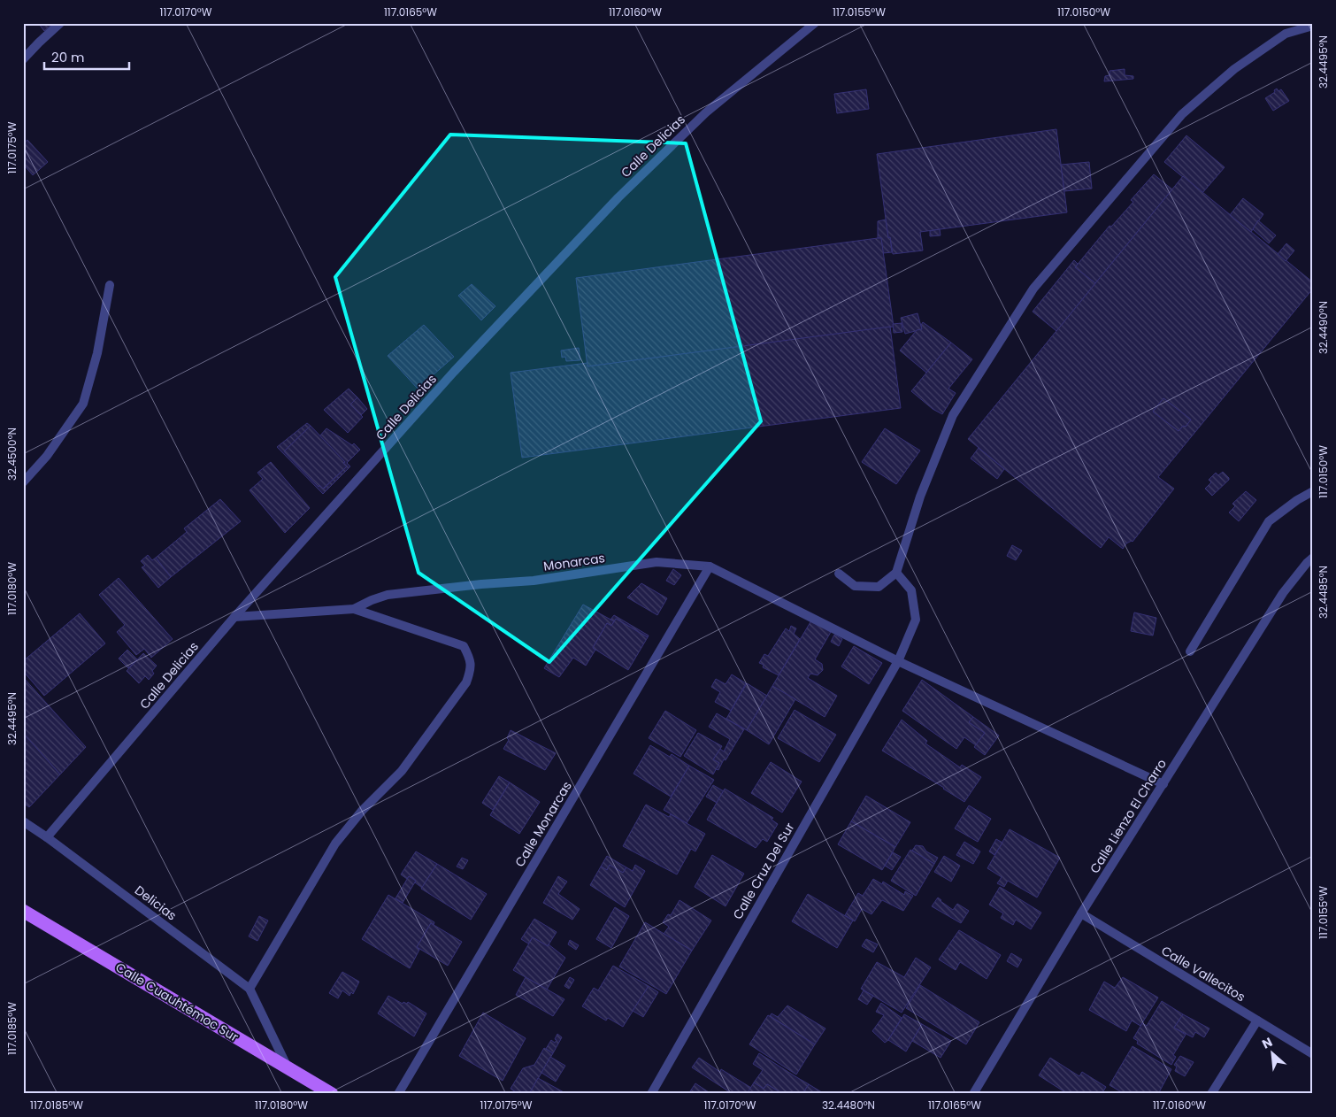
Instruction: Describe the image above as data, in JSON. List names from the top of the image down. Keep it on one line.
{"streets":{"main road":["Calle Cuauhtémoc Sur"],"street":["Calle Delicias","Monarcas","Calle Lienzo El Charro","Calle Monarcas","Calle Cruz Del Sur","Delicias","Calle Vallecitos"]},"crossings":[["Calle Delicias","Monarcas"],["Calle Delicias","Delicias"],["Monarcas","Calle Lienzo El Charro"],["Monarcas","Calle Monarcas"],["Monarcas","Calle Cruz Del Sur"],["Calle Lienzo El Charro","Calle Vallecitos"]],"scale_bar":"20 m","north":"top left","coordinates":["117.0170°W","117.0165°W","117.0160°W","117.0155°W","117.0150°W","32.4495°N","117.0175°W","32.4490°N","32.4500°N","117.0180°W","32.4485°N","117.0185°W","32.4480°N"]}
